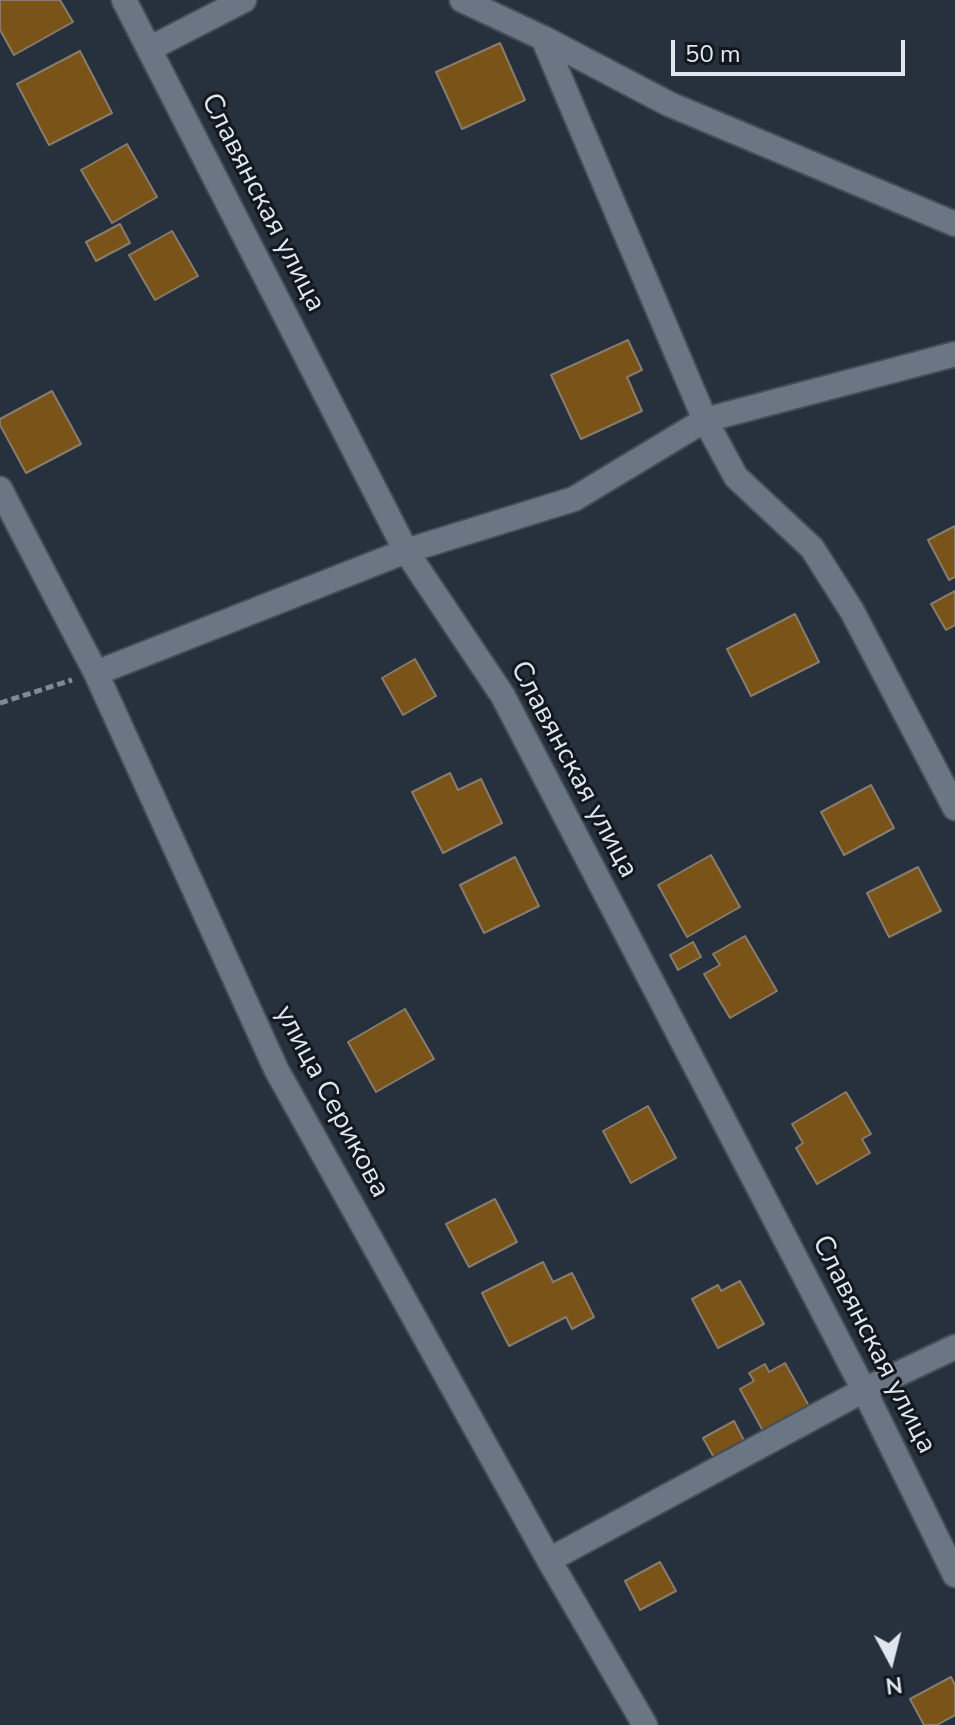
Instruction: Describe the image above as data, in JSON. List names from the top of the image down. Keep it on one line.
{"streets":{"street":["Славянская улица","улица Серикова"]},"scale_bar":"50 m","north":"bottom"}
